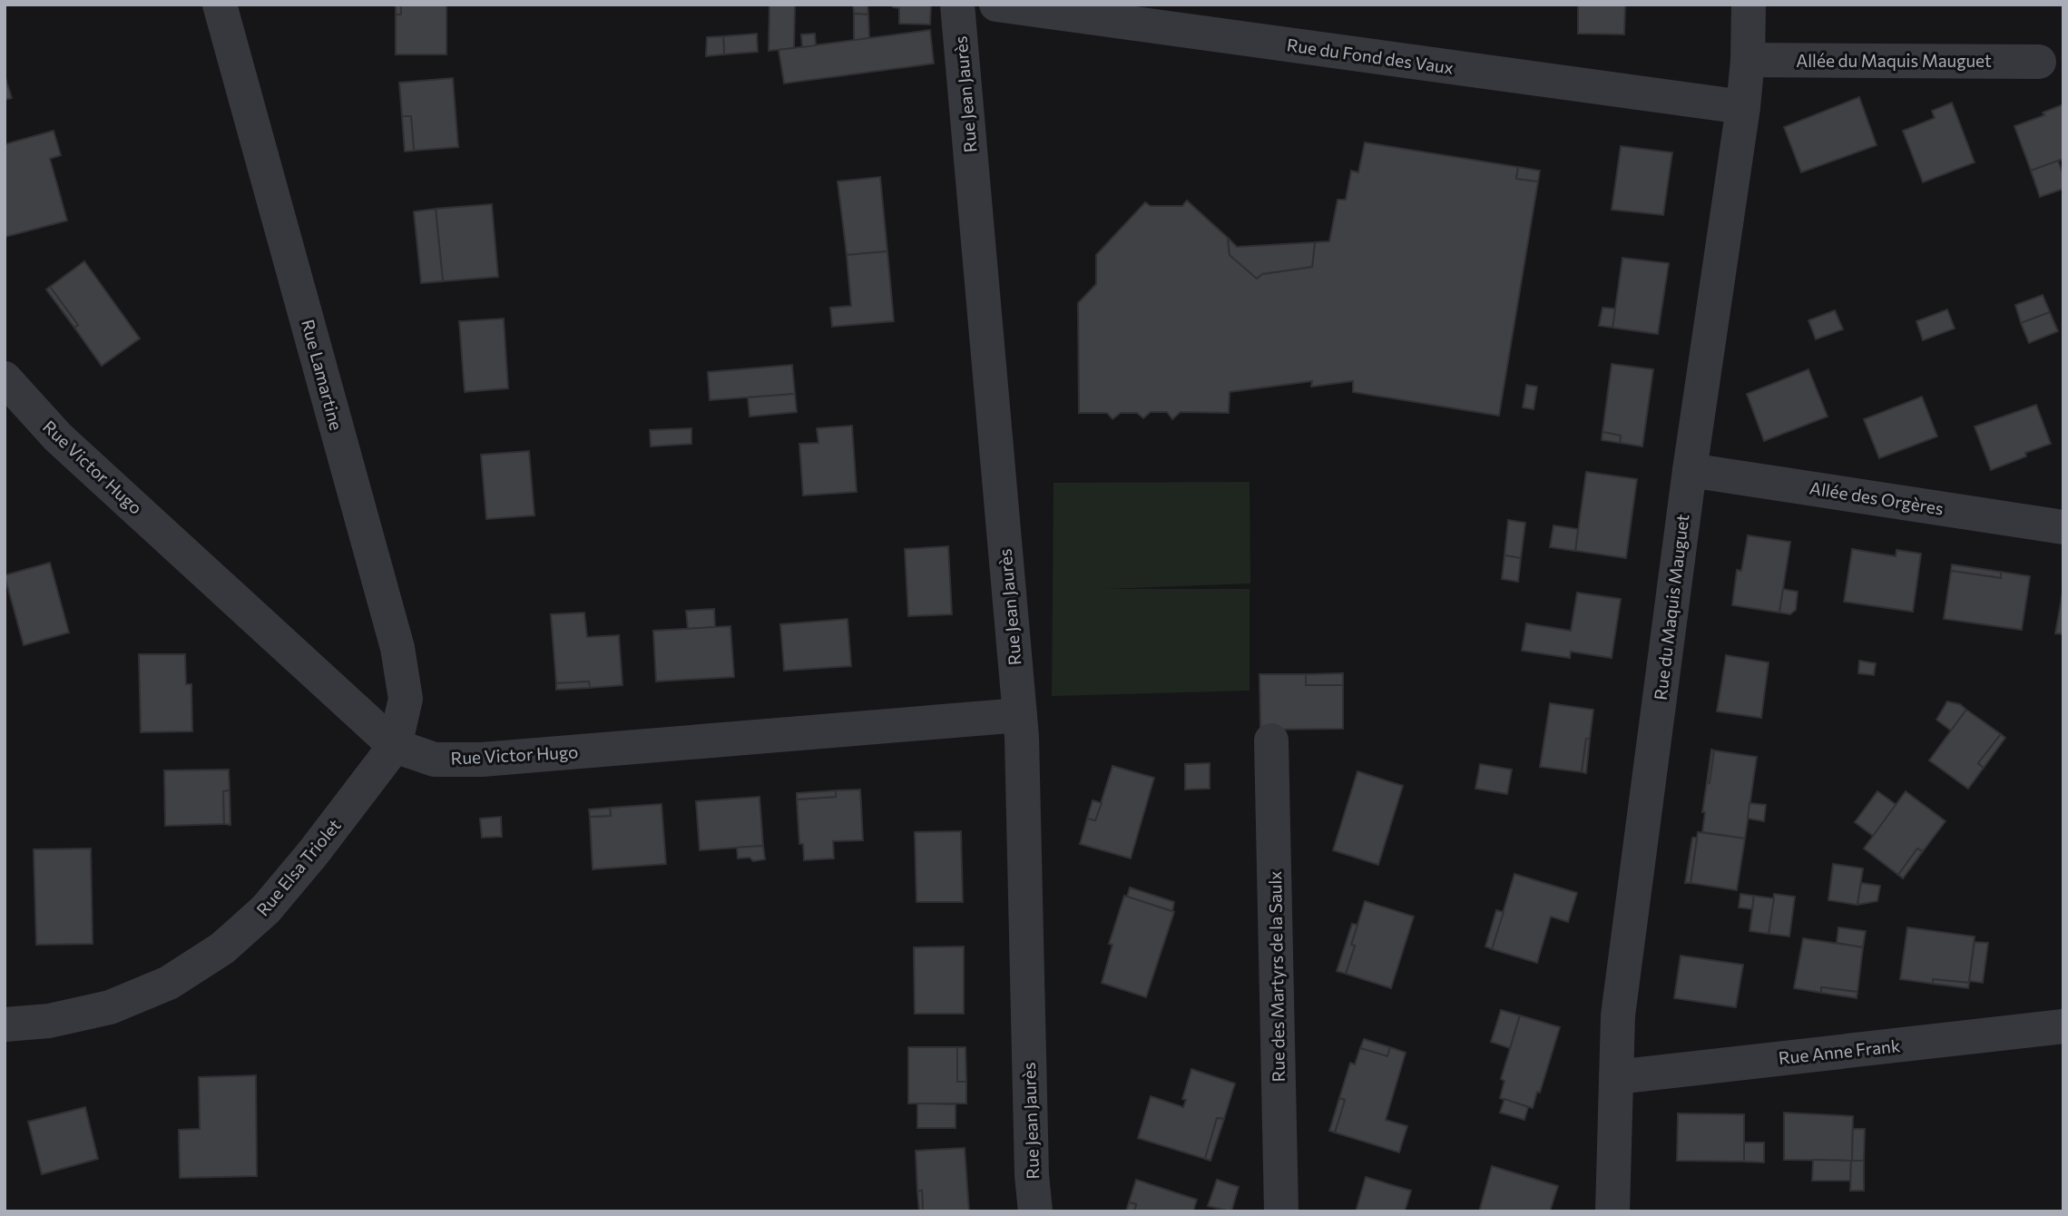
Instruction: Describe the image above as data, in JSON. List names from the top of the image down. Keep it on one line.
{"streets":{"street":["Rue du Fond des Vaux","Allée du Maquis Mauguet","Rue Jean Jaurès","Rue Lamartine","Rue Victor Hugo","Allée des Orgères","Rue du Maquis Mauguet","Rue Elsa Triolet","Rue des Martyrs de la Saulx","Rue Anne Frank"]},"crossings":[["Rue du Fond des Vaux","Rue du Maquis Mauguet"],["Allée du Maquis Mauguet","Rue du Maquis Mauguet"],["Rue Jean Jaurès","Rue Victor Hugo"],["Rue Lamartine","Rue Victor Hugo"],["Rue Lamartine","Rue Elsa Triolet"],["Rue Victor Hugo","Rue Elsa Triolet"],["Allée des Orgères","Rue du Maquis Mauguet"],["Rue du Maquis Mauguet","Rue Anne Frank"]]}
